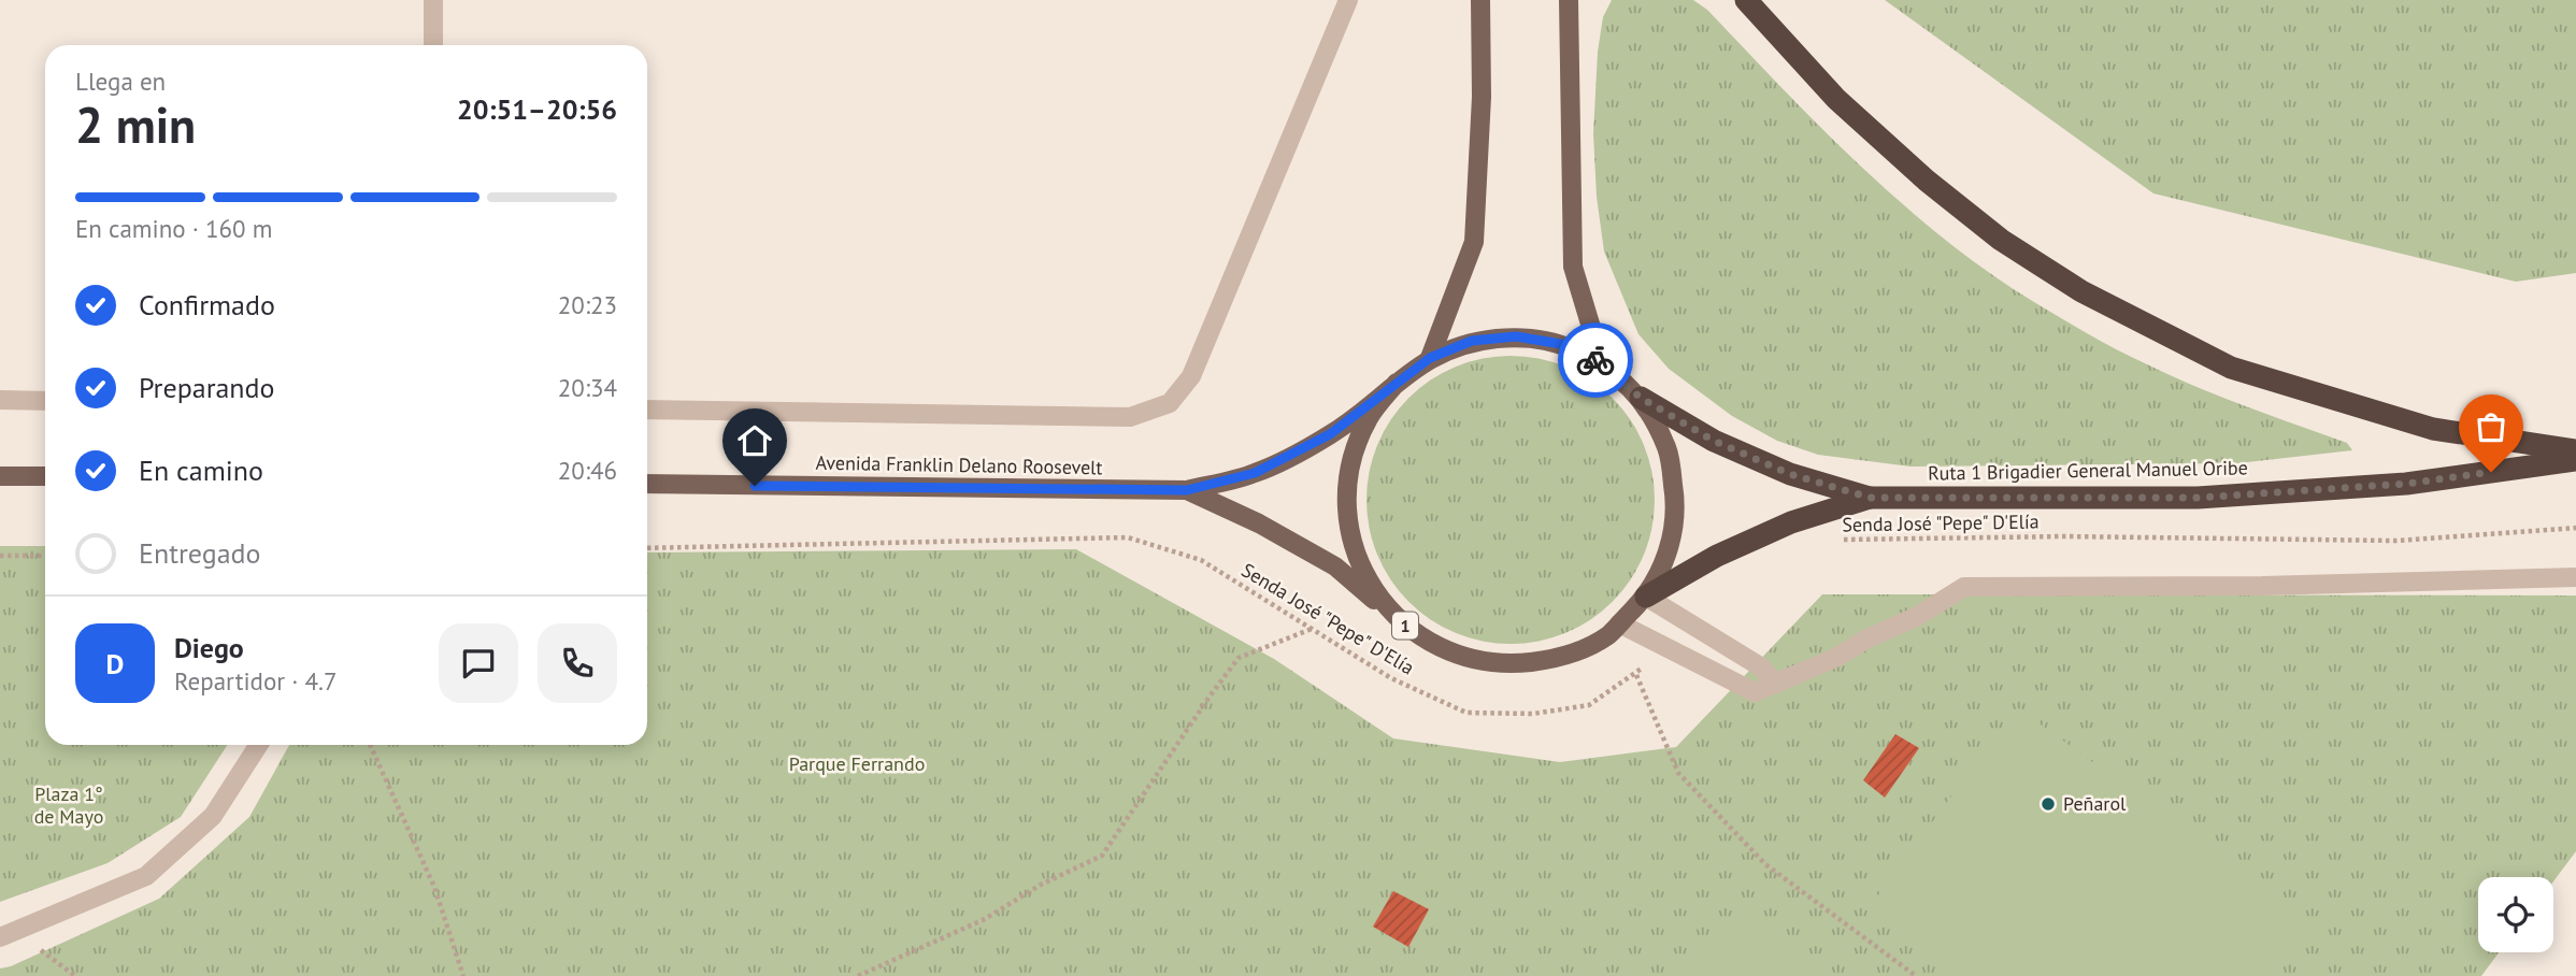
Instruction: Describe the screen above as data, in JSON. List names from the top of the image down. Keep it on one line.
{"streets":{"highway":["Ruta 1 Brigadier General Manuel Oribe","1"],"main road":["Avenida Franklin Delano Roosevelt"],"path":["Senda José \"Pepe\" D'Elía"]},"crossings":[["Avenida Franklin Delano Roosevelt","1"],["Ruta 1 Brigadier General Manuel Oribe","1"]],"parks":["Parque Ferrando","Plaza 1° de Mayo"],"places":["Peñarol"],"page":{"heading":["2 min","Llega en","20:51–20:56"],"panel":["Diego","Repartidor · 4.7"],"bar":"En camino · 160 m","list":[["Confirmado","20:23"],["Preparando","20:34"],["En camino","20:46"],"Entregado"],"round":"D"}}
